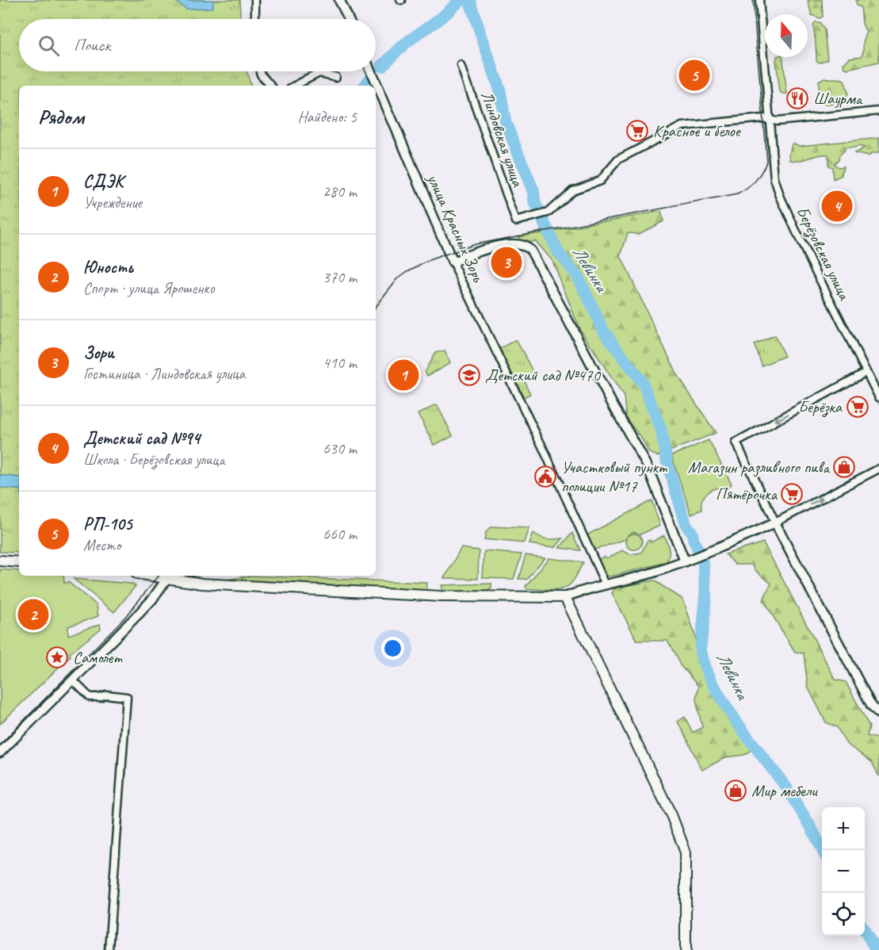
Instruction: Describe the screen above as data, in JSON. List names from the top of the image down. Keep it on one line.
{"streets":{"street":["Линдовская улица","улица Красных Зорь","Берёзовская улица"]},"crossings":[["Линдовская улица","Берёзовская улица"]],"water":["Левинка"],"places":{"restaurant":["Шаурма"],"supermarket":["Красное и белое","Берёзка","Пятёрочка"],"school or university":["Детский сад №470"],"shop":["Магазин разливного пива","Мир мебели"],"public building":["Участковый пункт полиции №17"],"place":["Самолет"]},"north":"top","page":{"search":"Поиск","pins":["5","4","3","1","2"],"heading":["Рядом","Найдено: 5"],"list":[{"mark":"1","name":"СДЭК","note":"Учреждение","value":"280 m"},{"mark":"2","name":"Юность","note":"Спорт · улица Ярошенко","value":"370 m"},{"mark":"3","name":"Зори","note":"Гостиница · Линдовская улица","value":"410 m"},{"mark":"4","name":"Детский сад №94","note":"Школа · Берёзовская улица","value":"630 m"},{"mark":"5","name":"РП-105","note":"Место","value":"660 m"}],"map_buttons":["+","−"]}}
